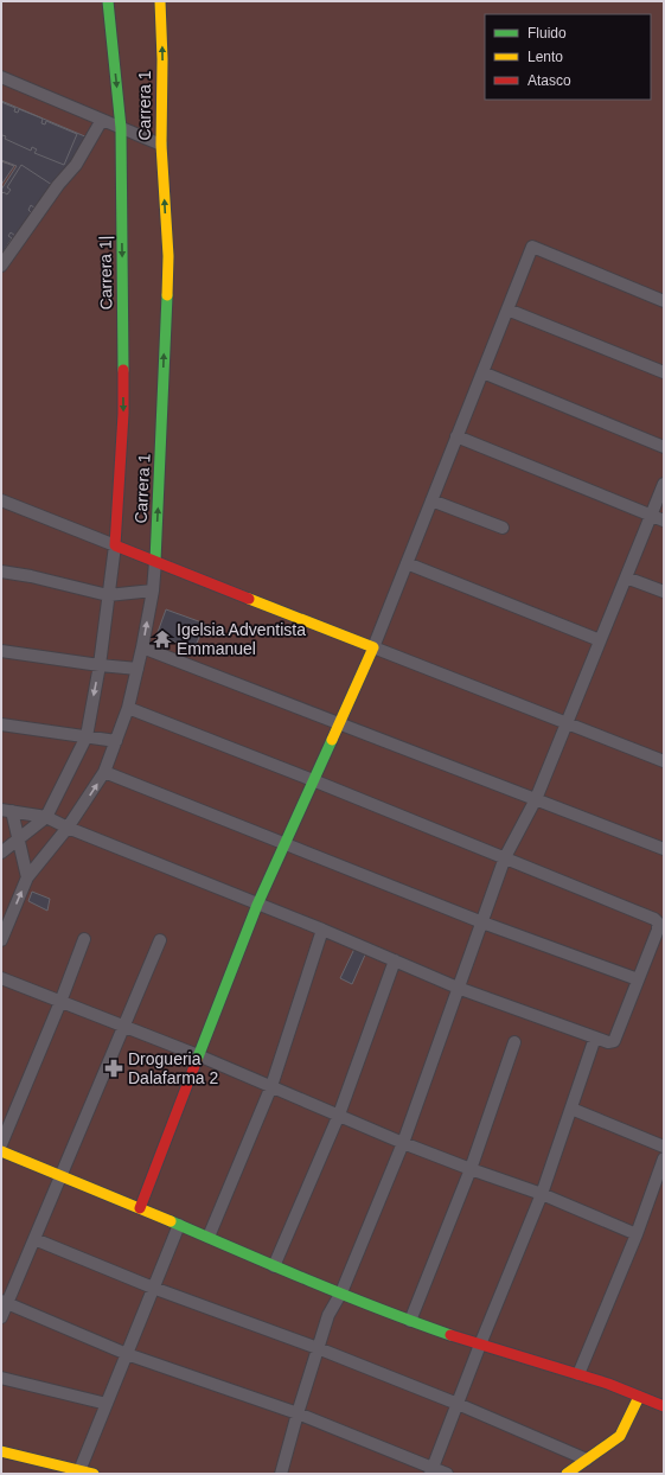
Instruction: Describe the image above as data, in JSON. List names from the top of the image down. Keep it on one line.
{"streets":{"street":["Carrera 1","Carrera 1|"]},"one_way":["Carrera 1","Carrera 1|"],"places":{"temple":["Igelsia Adventista Emmanuel"],"pharmacy":["Drogueria Dalafarma 2"]},"legend":["Fluido","Lento","Atasco"]}
